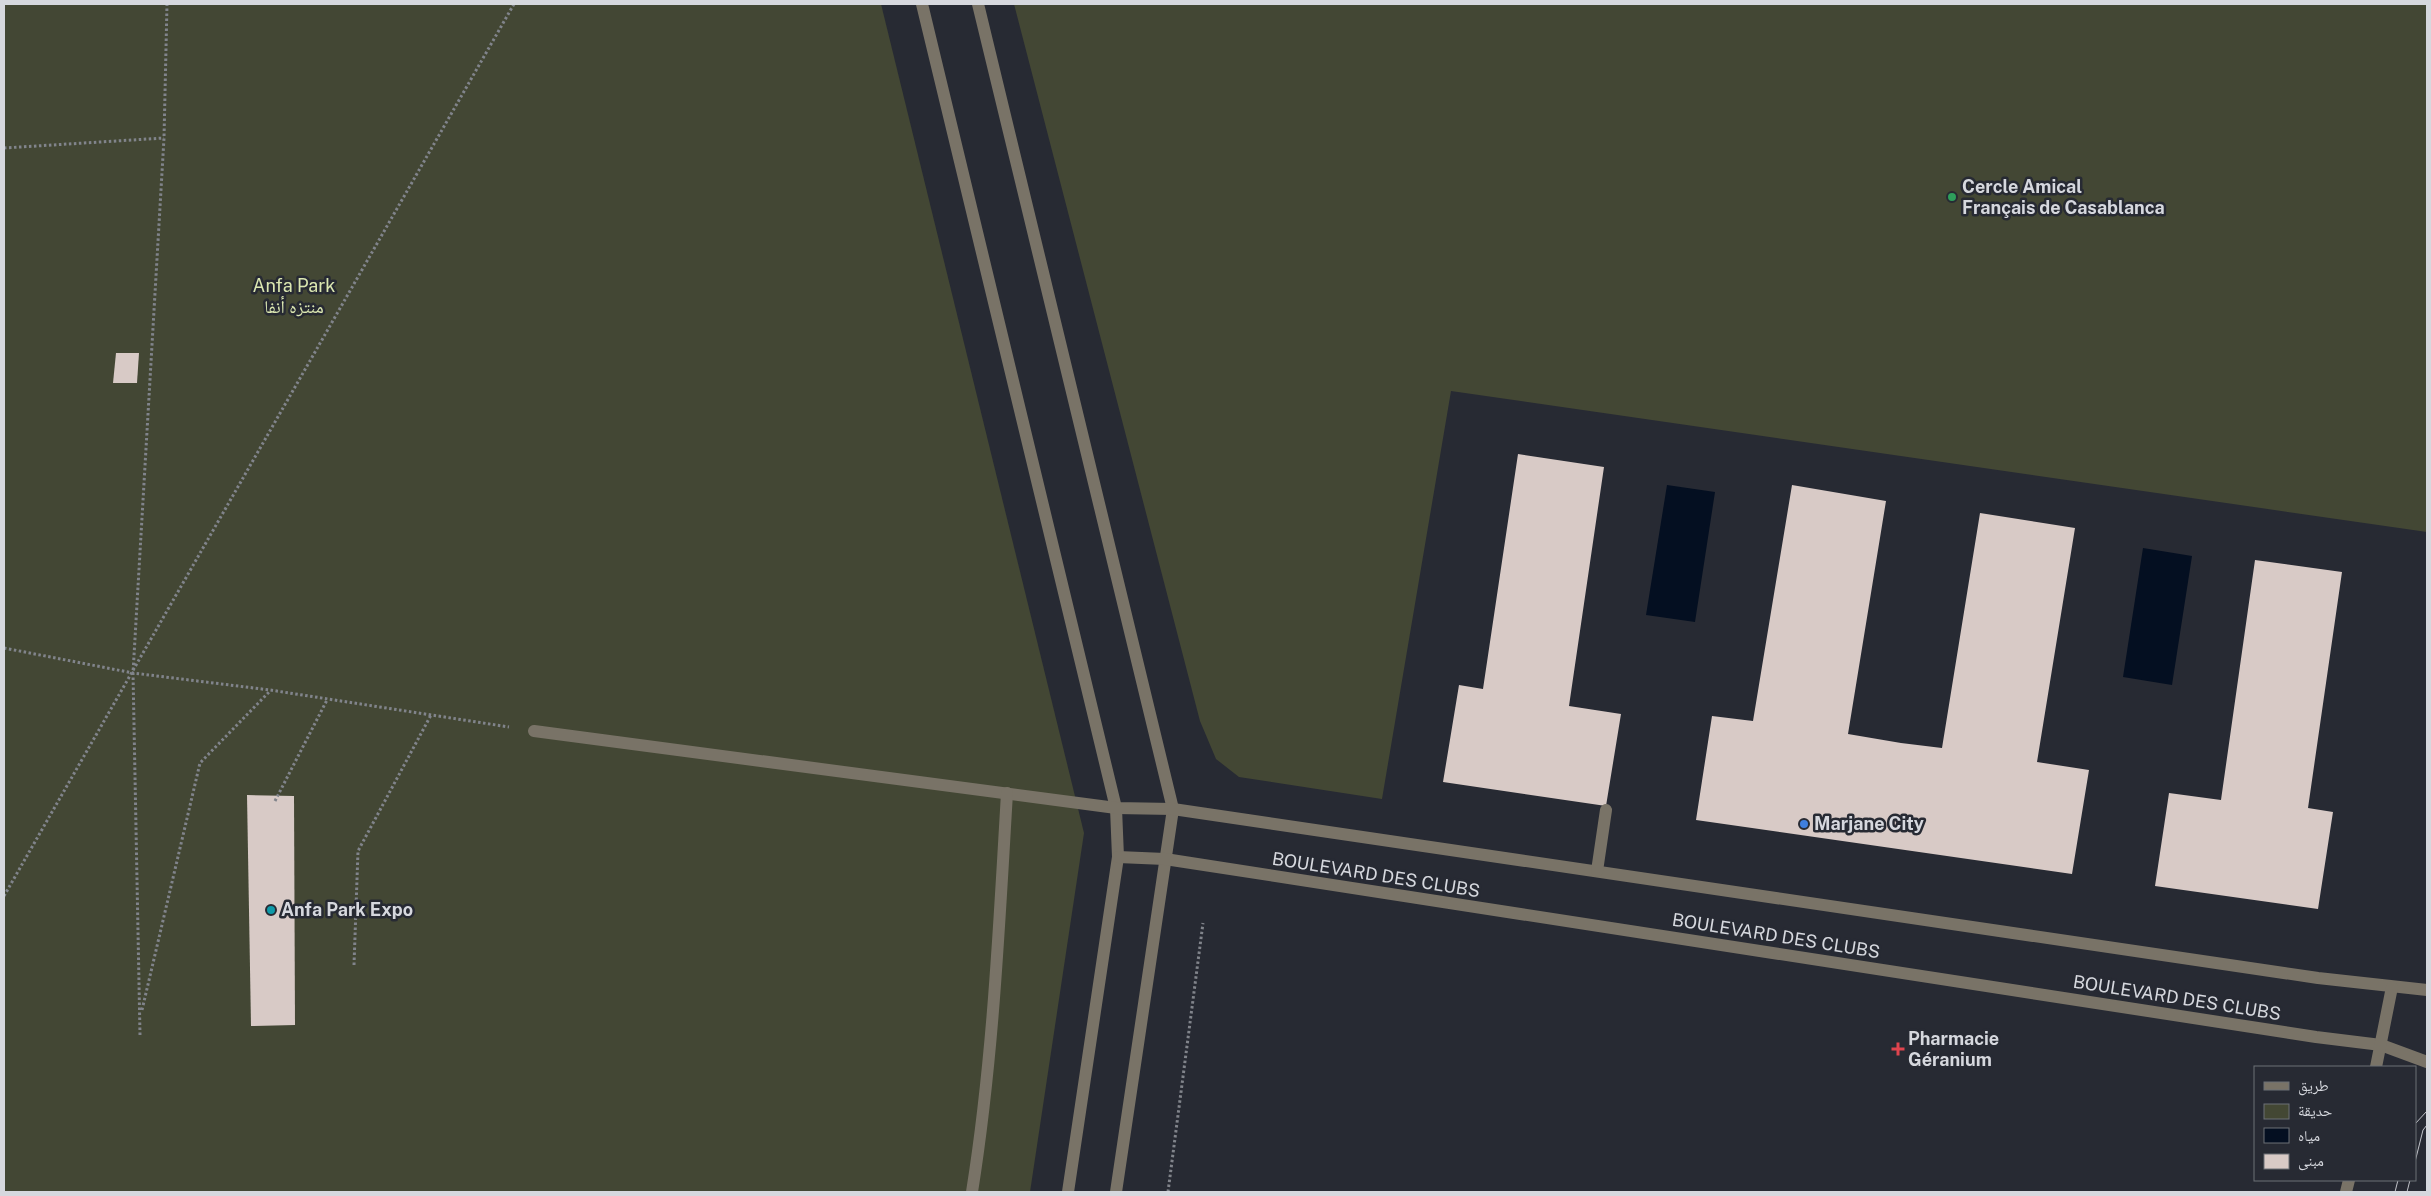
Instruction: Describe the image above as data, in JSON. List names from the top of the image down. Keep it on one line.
{"streets":{"street":["BOULEVARD DES CLUBS"]},"parks":["Anfa Park منتزه أنفا"],"places":{"other":["Cercle Amical Français de Casablanca","Marjane City","Anfa Park Expo"],"health":["Pharmacie Géranium"]},"legend":["طريق","حديقة","مياه","مبنى"]}
